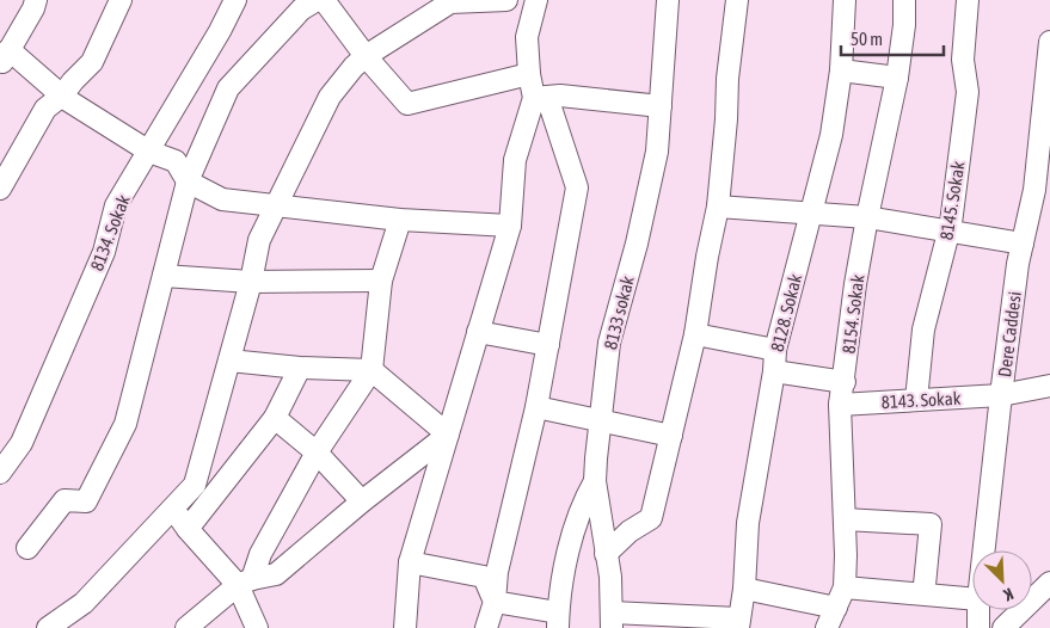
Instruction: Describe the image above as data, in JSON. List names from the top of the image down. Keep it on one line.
{"streets":{"street":["8145. Sokak","8134. Sokak","8133 sokak","8128. Sokak","8154. Sokak","Dere Caddesi","8143. Sokak"]},"crossings":[["8145. Sokak","8143. Sokak"],["8154. Sokak","8143. Sokak"],["Dere Caddesi","8143. Sokak"]],"scale_bar":"50 m","north":"bottom right"}
